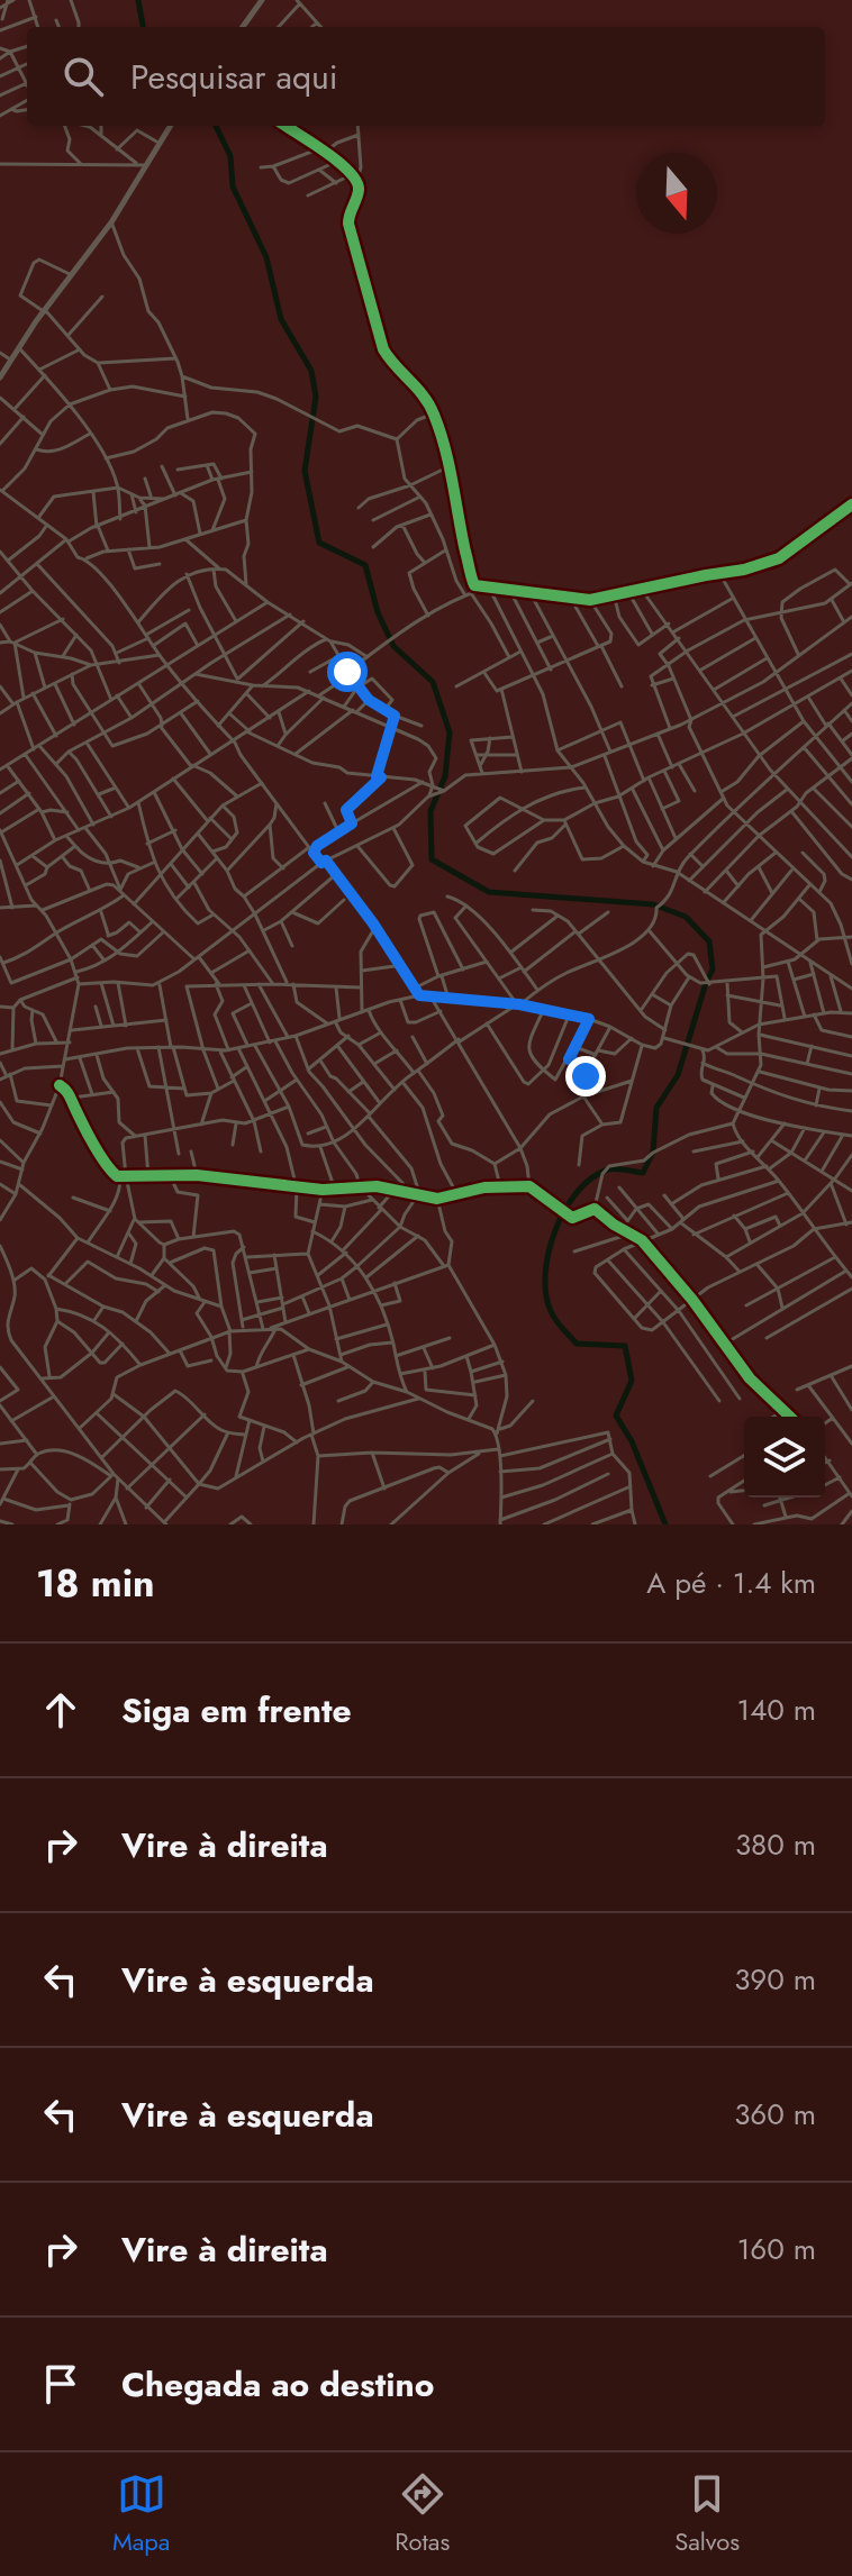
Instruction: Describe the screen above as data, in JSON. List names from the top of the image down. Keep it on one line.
{"north":"bottom","page":{"search":"Pesquisar aqui","heading":["18 min","A pé · 1.4 km"],"list":[["Siga em frente","140 m"],["Vire à direita","380 m"],["Vire à esquerda","390 m"],["Vire à esquerda","360 m"],["Vire à direita","160 m"],"Chegada ao destino"],"nav":["Mapa","Rotas","Salvos"]}}
